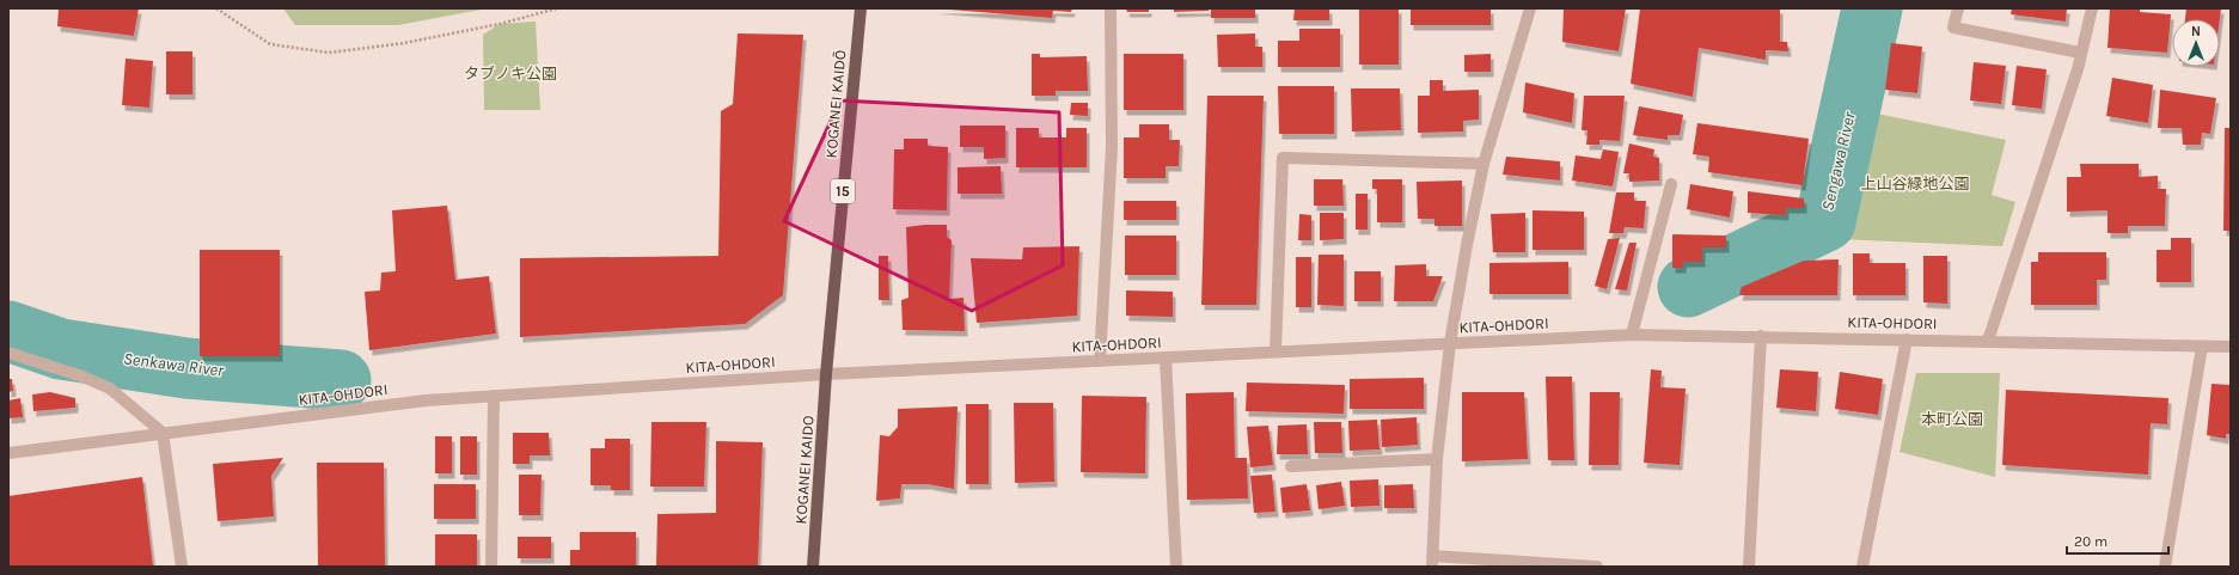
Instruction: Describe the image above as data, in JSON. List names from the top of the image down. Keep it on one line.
{"streets":{"main road":["KOGANEI KAIDŌ","15","KOGANEI KAIDO"],"street":["KITA-OHDORI"]},"crossings":[["KOGANEI KAIDŌ","KITA-OHDORI"],["KOGANEI KAIDŌ","KOGANEI KAIDO"],["KITA-OHDORI","KOGANEI KAIDO"]],"water":["Sengawa River","Senkawa River"],"parks":["タブノキ公園","上山谷緑地公園","本町公園"],"scale_bar":"20 m","north":"top"}
